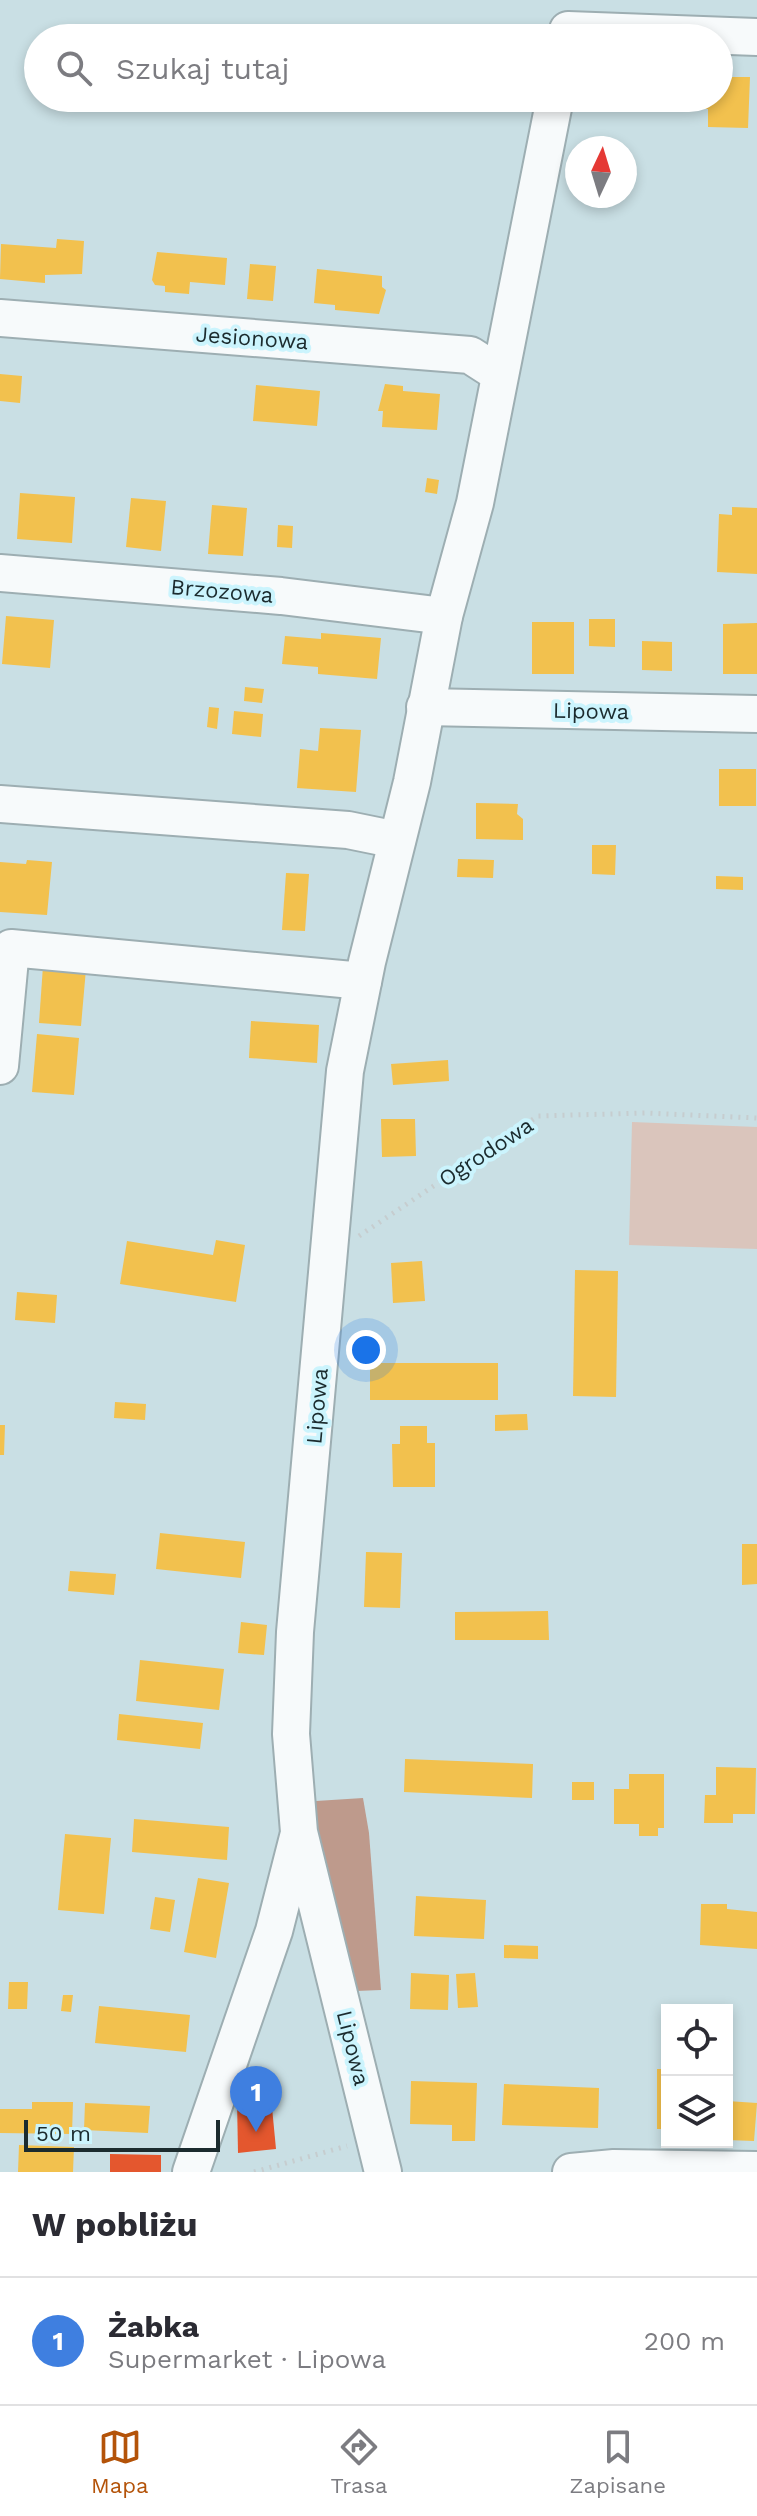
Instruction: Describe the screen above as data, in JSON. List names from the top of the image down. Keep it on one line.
{"streets":{"street":["Jesionowa","Brzozowa","Lipowa"],"path":["Ogrodowa"]},"crossings":[["Jesionowa","Lipowa"],["Brzozowa","Lipowa"],["Lipowa","Ogrodowa"]],"scale_bar":"50 m","north":"top","page":{"search":"Szukaj tutaj","pins":"1","scale":"50 m","heading":"W pobliżu","list":[{"mark":"1","name":"Żabka","note":"Supermarket · Lipowa","value":"200 m"}],"nav":["Mapa","Trasa","Zapisane"]}}
